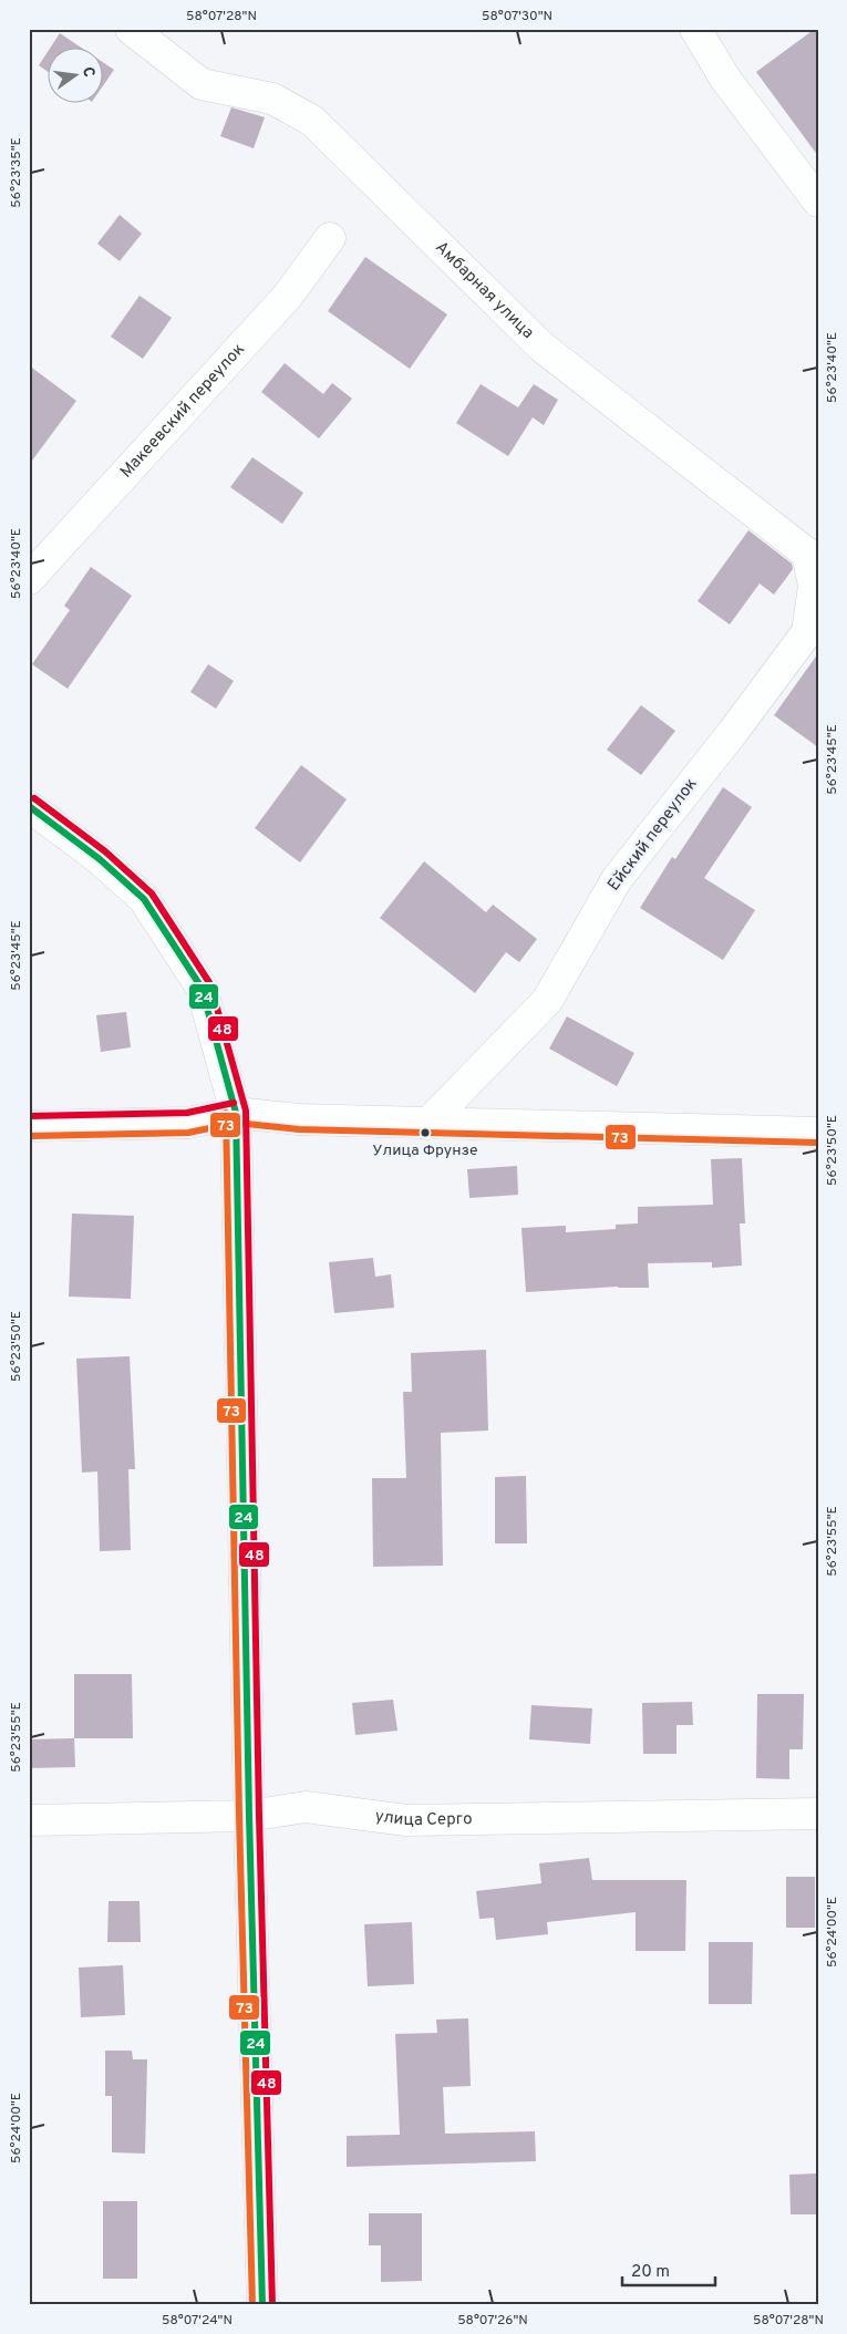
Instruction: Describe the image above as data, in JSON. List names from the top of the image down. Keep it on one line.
{"streets":{"street":["Амбарная улица","Макеевский переулок","Ейский переулок","улица Серго"]},"crossings":[["Амбарная улица","Ейский переулок"]],"places":["Улица Фрунзе"],"lines":["transit line 48","transit line 24","transit line 73"],"scale_bar":"20 m","north":"right","coordinates":["58°07'28\"N","58°07'30\"N","56°23'35\"E","56°23'40\"E","56°23'45\"E","56°23'50\"E","56°23'55\"E","56°24'00\"E","58°07'24\"N","58°07'26\"N"]}
